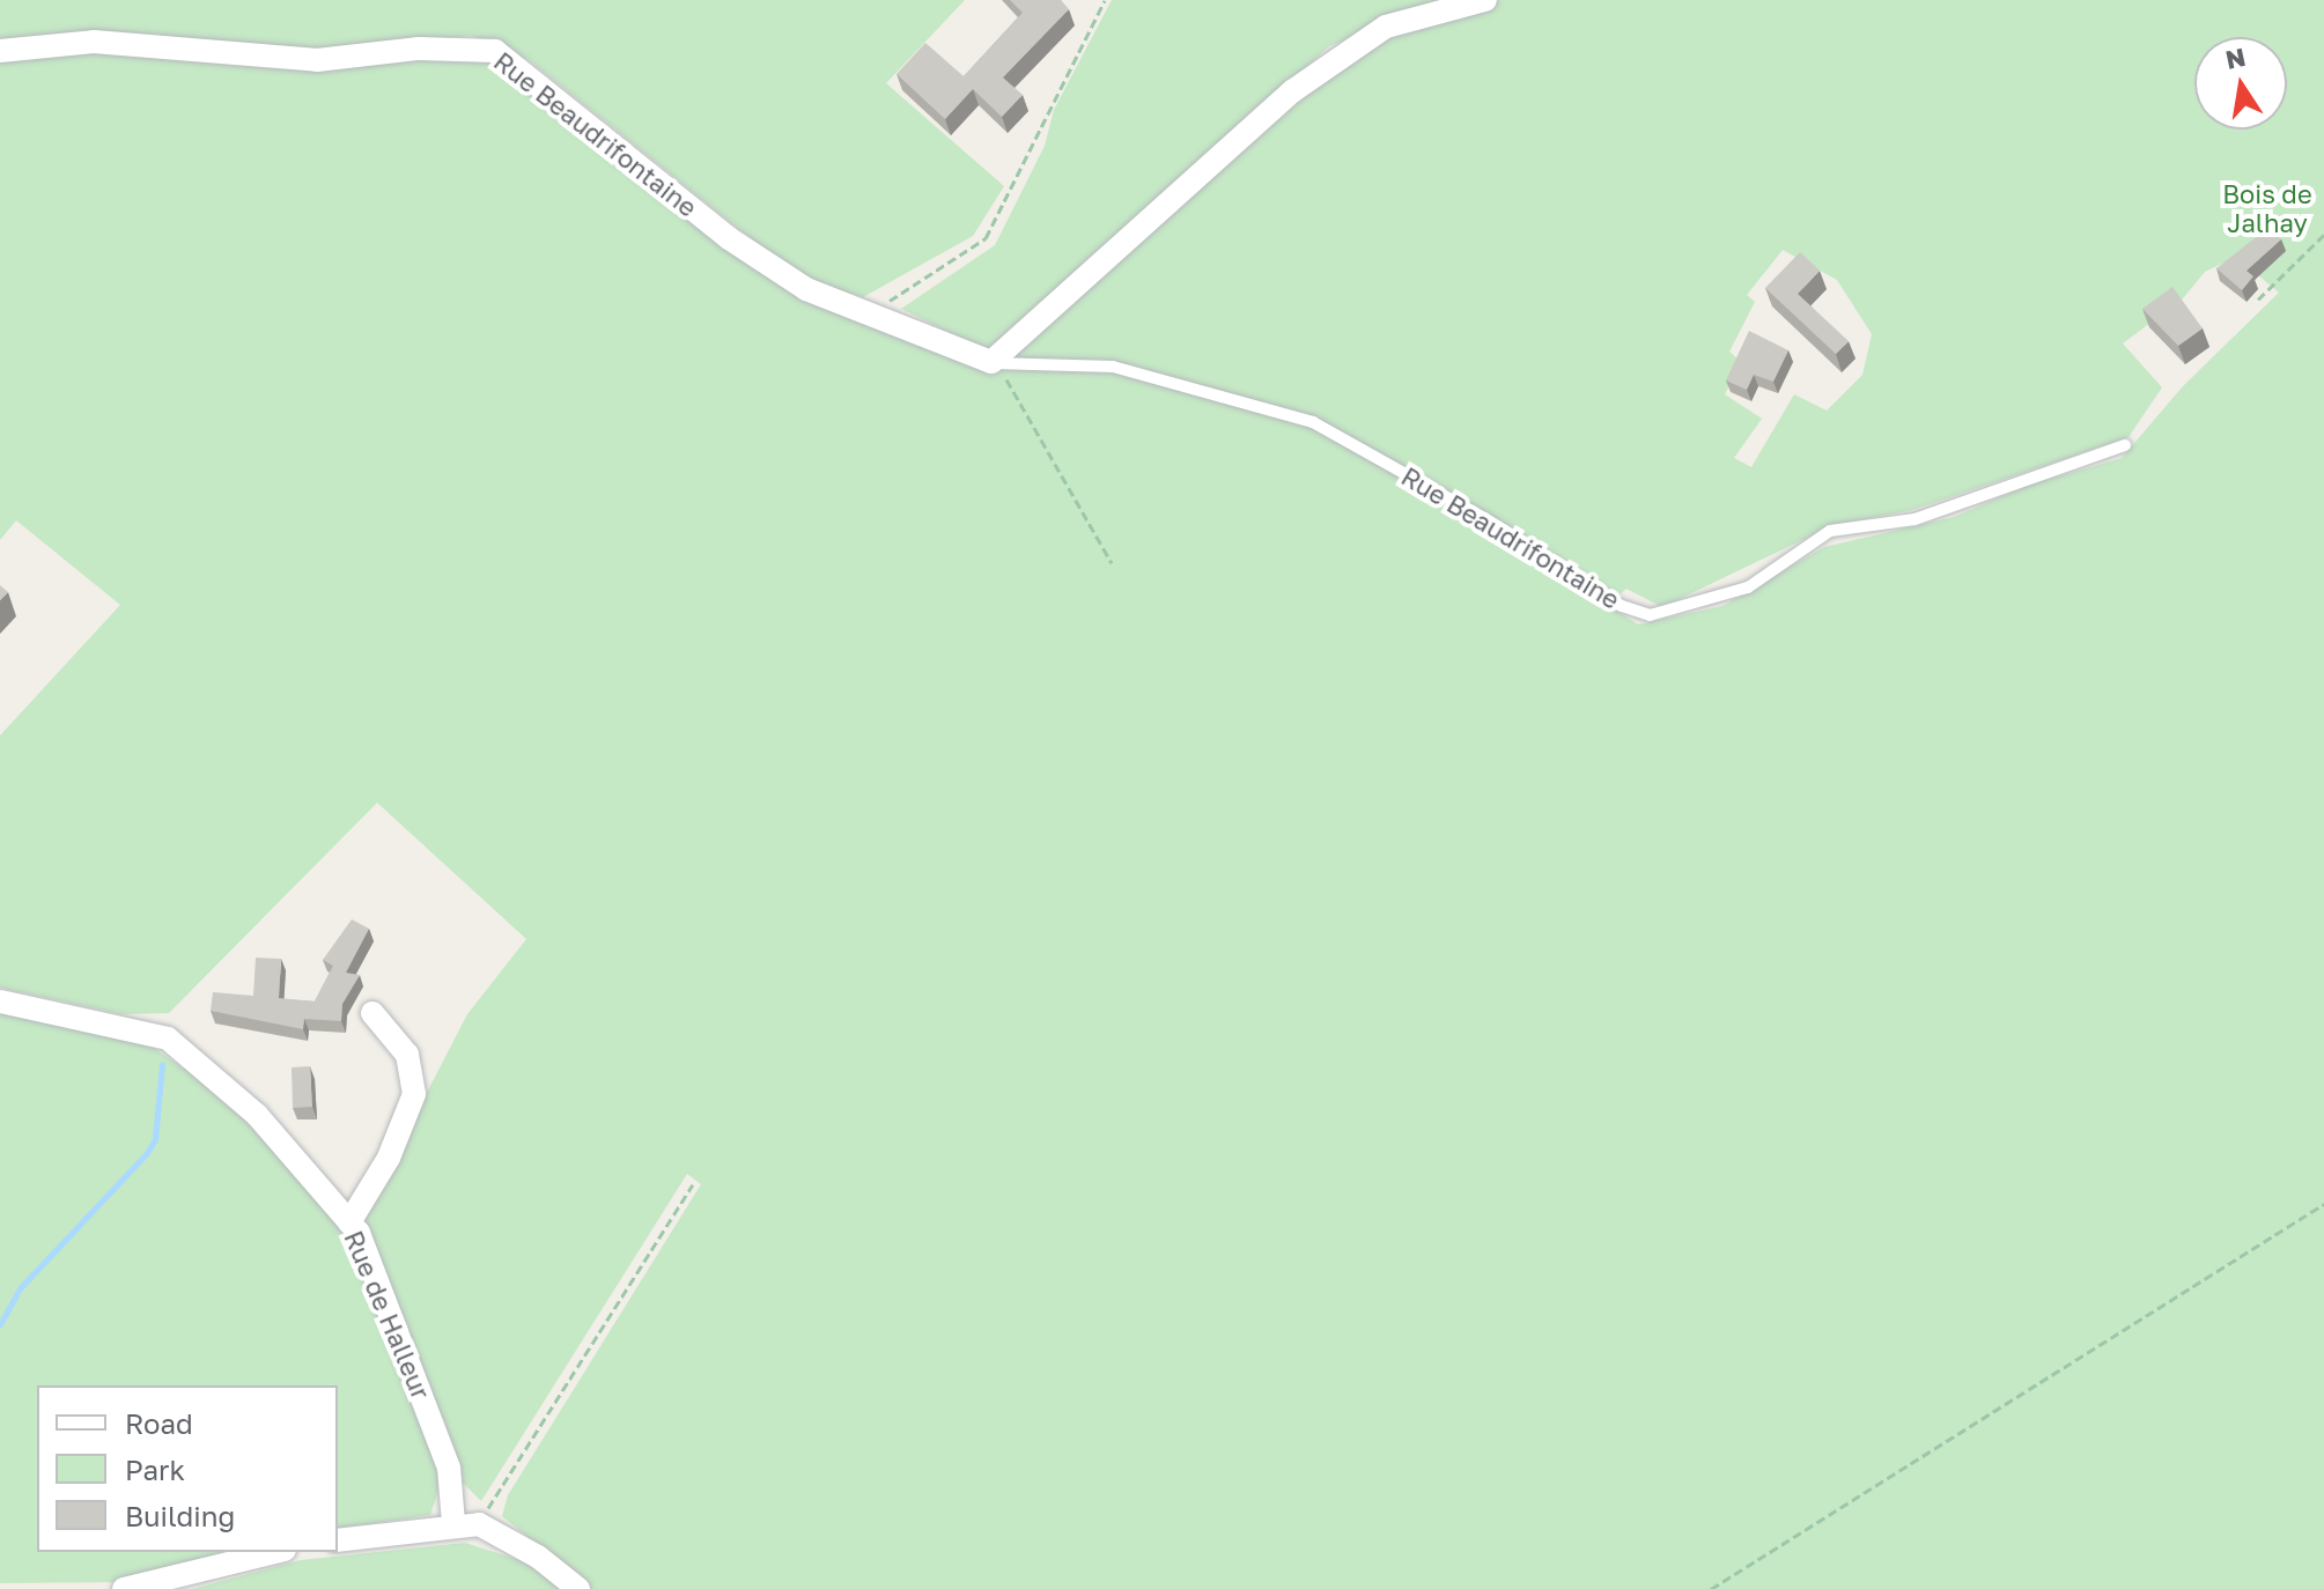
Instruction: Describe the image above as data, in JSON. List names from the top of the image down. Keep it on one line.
{"streets":{"street":["Rue Beaudrifontaine","Rue de Halleur"]},"parks":["Bois de Jalhay"],"legend":["Road","Park","Building"],"north":"top"}
